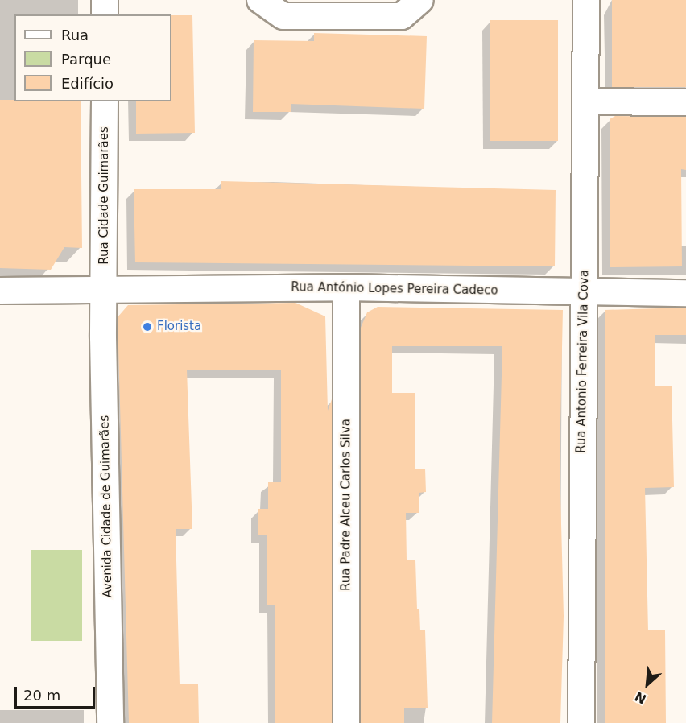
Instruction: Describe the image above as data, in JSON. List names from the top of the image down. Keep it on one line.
{"streets":{"street":["Rua Cidade Guimarães","Rua António Lopes Pereira Cadeco","Rua Antonio Ferreira Vila Cova","Rua Padre Alceu Carlos Silva","Avenida Cidade de Guimarães"]},"crossings":[["Rua Cidade Guimarães","Rua António Lopes Pereira Cadeco"],["Rua Cidade Guimarães","Avenida Cidade de Guimarães"],["Rua António Lopes Pereira Cadeco","Rua Antonio Ferreira Vila Cova"],["Rua António Lopes Pereira Cadeco","Rua Padre Alceu Carlos Silva"],["Rua António Lopes Pereira Cadeco","Avenida Cidade de Guimarães"]],"places":["Florista"],"legend":["Rua","Parque","Edifício"],"scale_bar":"20 m","north":"bottom left"}
